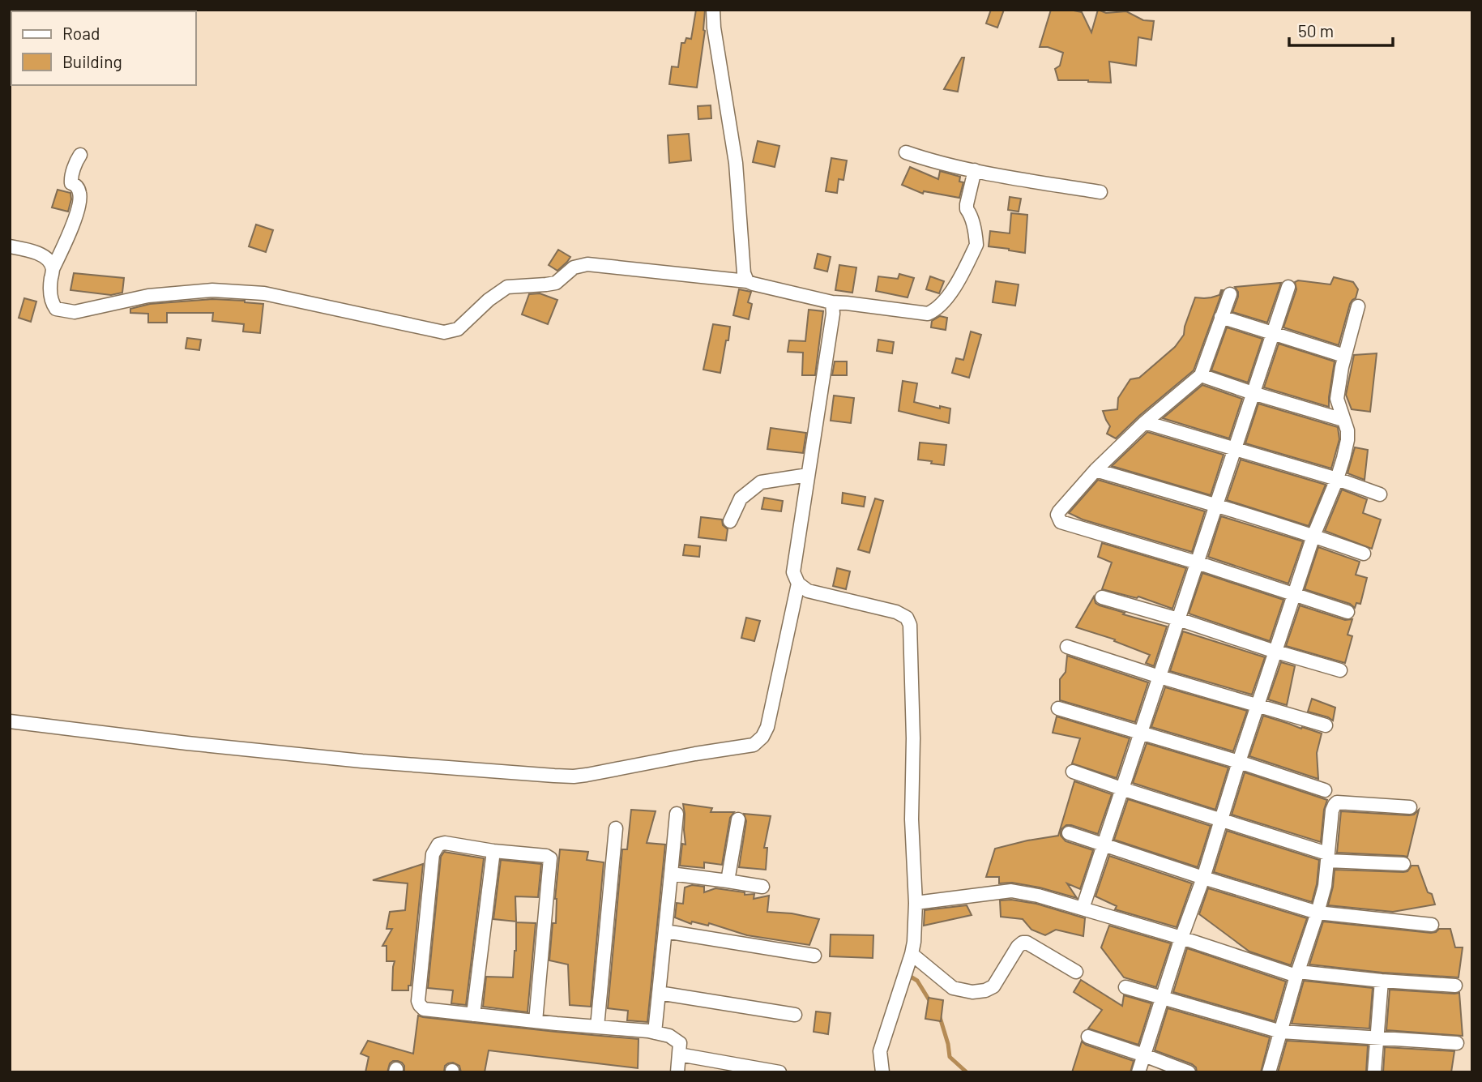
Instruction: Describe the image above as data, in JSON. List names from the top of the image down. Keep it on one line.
{"legend":["Road","Building"],"scale_bar":"50 m"}
